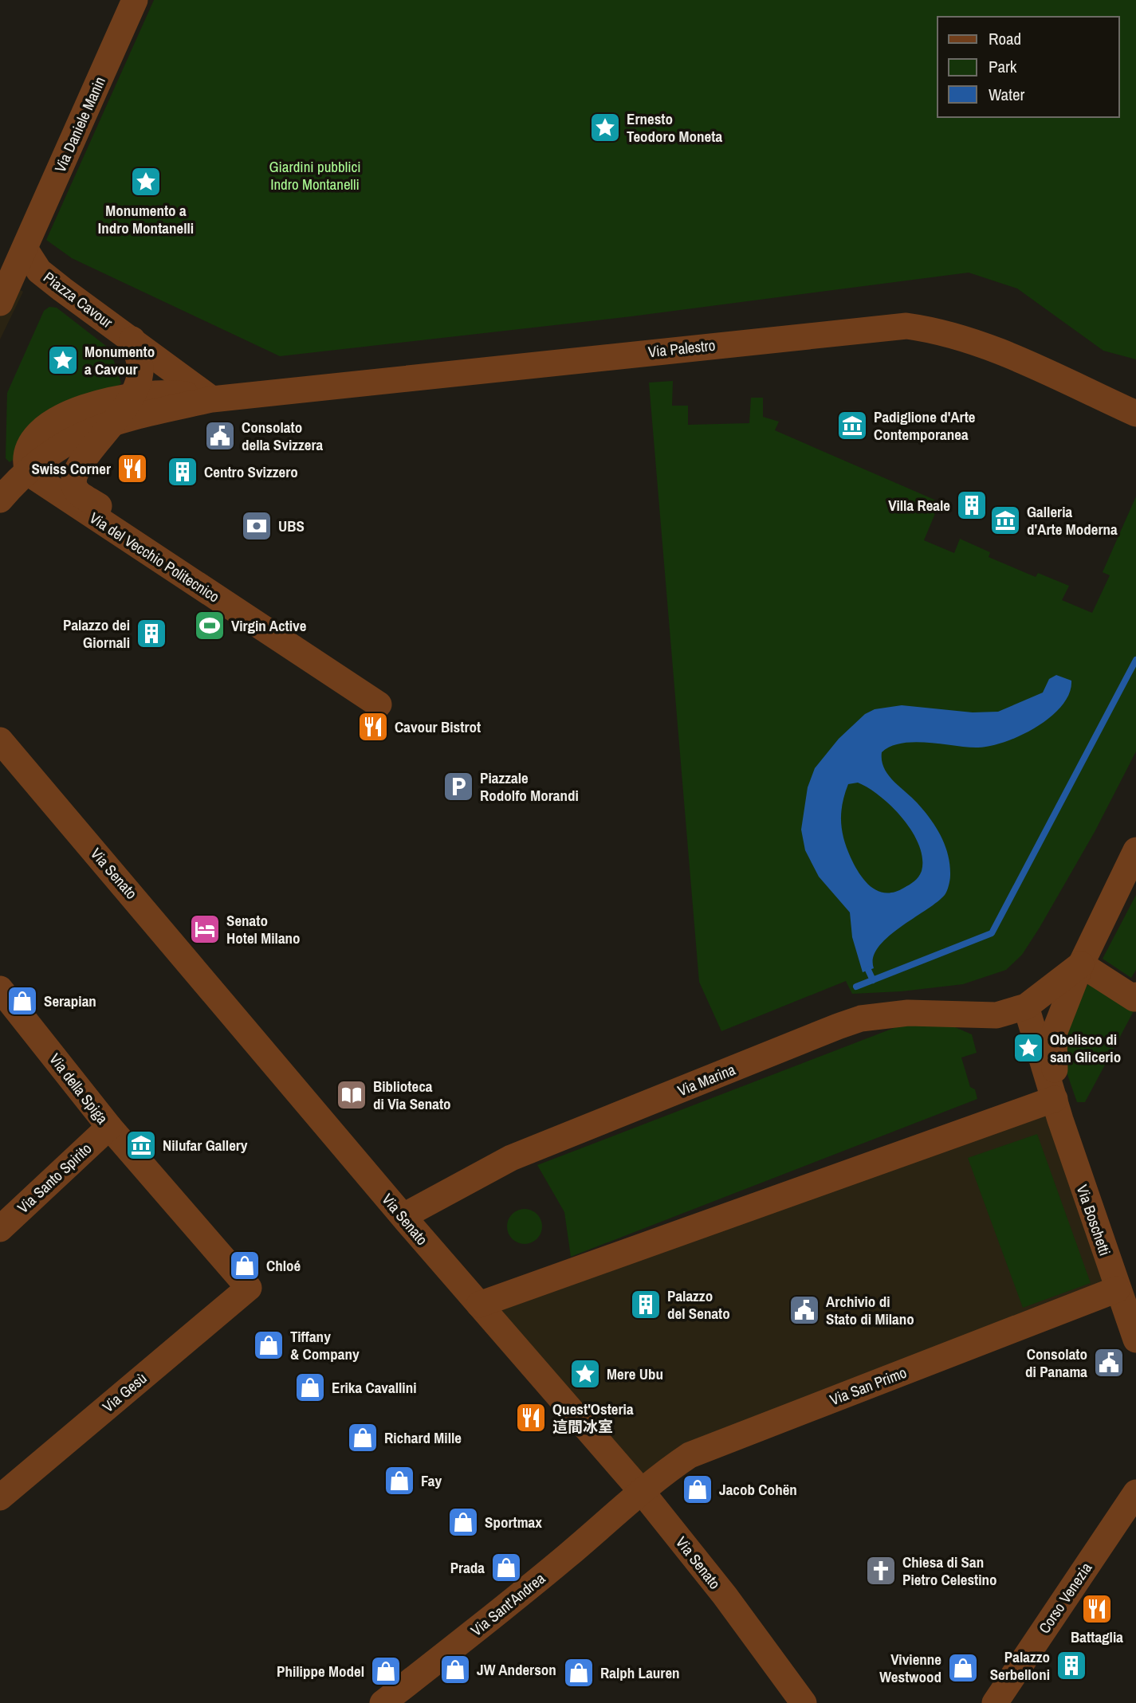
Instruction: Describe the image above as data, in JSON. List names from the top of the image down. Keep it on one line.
{"streets":{"street":["Via Daniele Manin","Piazza Cavour","Via Palestro","Via del Vecchio Politecnico","Via Senato","Via Marina","Via della Spiga","Via Santo Spirito","Via Boschetti","Via San Primo","Via Gesù","Corso Venezia","Via Sant'Andrea"]},"crossings":[["Via Daniele Manin","Piazza Cavour"],["Piazza Cavour","Via Palestro"],["Via Senato","Via Marina"],["Via Senato","Via San Primo"],["Via Senato","Via Sant'Andrea"],["Via Marina","Via Boschetti"],["Via della Spiga","Via Santo Spirito"],["Via della Spiga","Via Gesù"],["Via Boschetti","Via San Primo"],["Via San Primo","Via Sant'Andrea"]],"parks":["Giardini pubblici Indro Montanelli"],"places":{"place":["Ernesto Teodoro Moneta","Monumento a Indro Montanelli","Monumento a Cavour","Obelisco di san Glicerio","Mere Ubu"],"museum":["Padiglione d'Arte Contemporanea","Galleria d'Arte Moderna","Nilufar Gallery"],"public building":["Consolato della Svizzera","Archivio di Stato di Milano","Consolato di Panama"],"restaurant":["Swiss Corner","Cavour Bistrot","Quest'Osteria 這間冰室","Battaglia"],"building":["Centro Svizzero","Villa Reale","Palazzo dei Giornali","Palazzo del Senato","Palazzo Serbelloni"],"bank":["UBS"],"sports":["Virgin Active"],"parking":["Piazzale Rodolfo Morandi"],"hotel":["Senato Hotel Milano"],"shop":["Serapian","Chloé","Tiffany & Company","Erika Cavallini","Richard Mille","Fay","Jacob Cohën","Sportmax","Prada","Vivienne Westwood","JW Anderson","Philippe Model","Ralph Lauren"],"library":["Biblioteca di Via Senato"],"church":["Chiesa di San Pietro Celestino"]},"legend":["Road","Park","Water"]}
